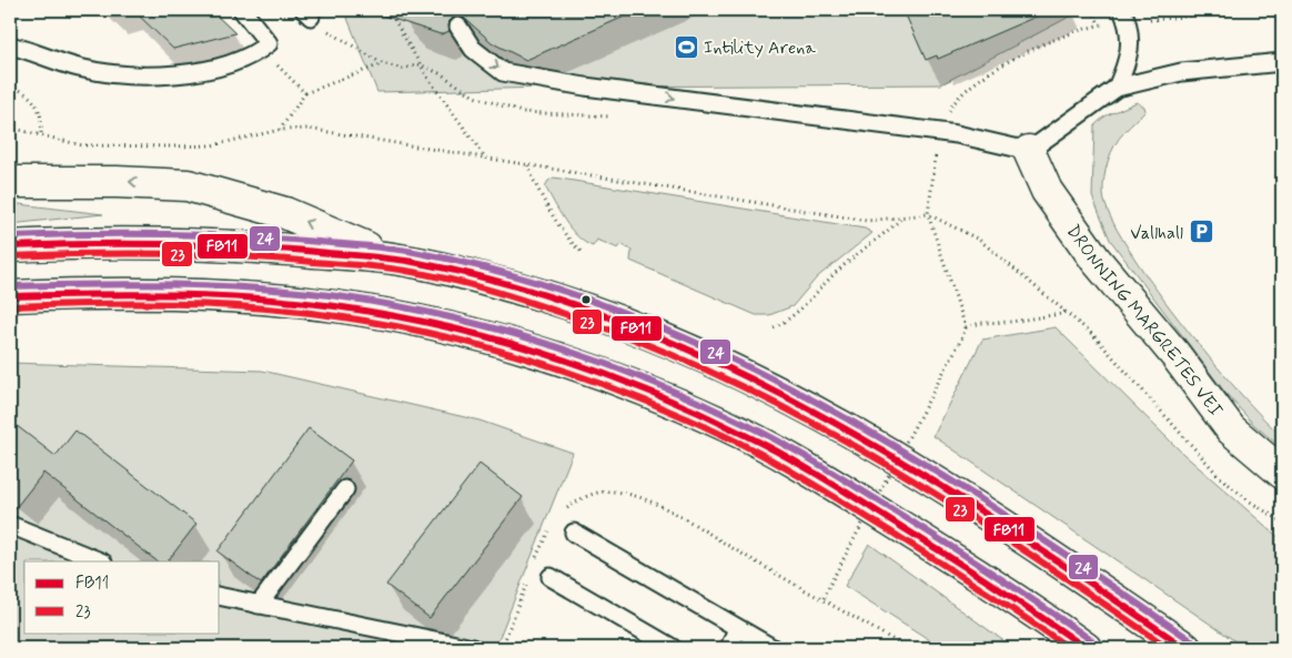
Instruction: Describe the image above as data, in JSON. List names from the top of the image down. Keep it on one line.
{"streets":{"main road":["DRONNING MARGRETES VEI"]},"places":{"sports":["Intility Arena"],"parking":["Vallhall"]},"lines":["transit line 24","transit line FB11","transit line 23"],"legend":["FB11","23"]}
